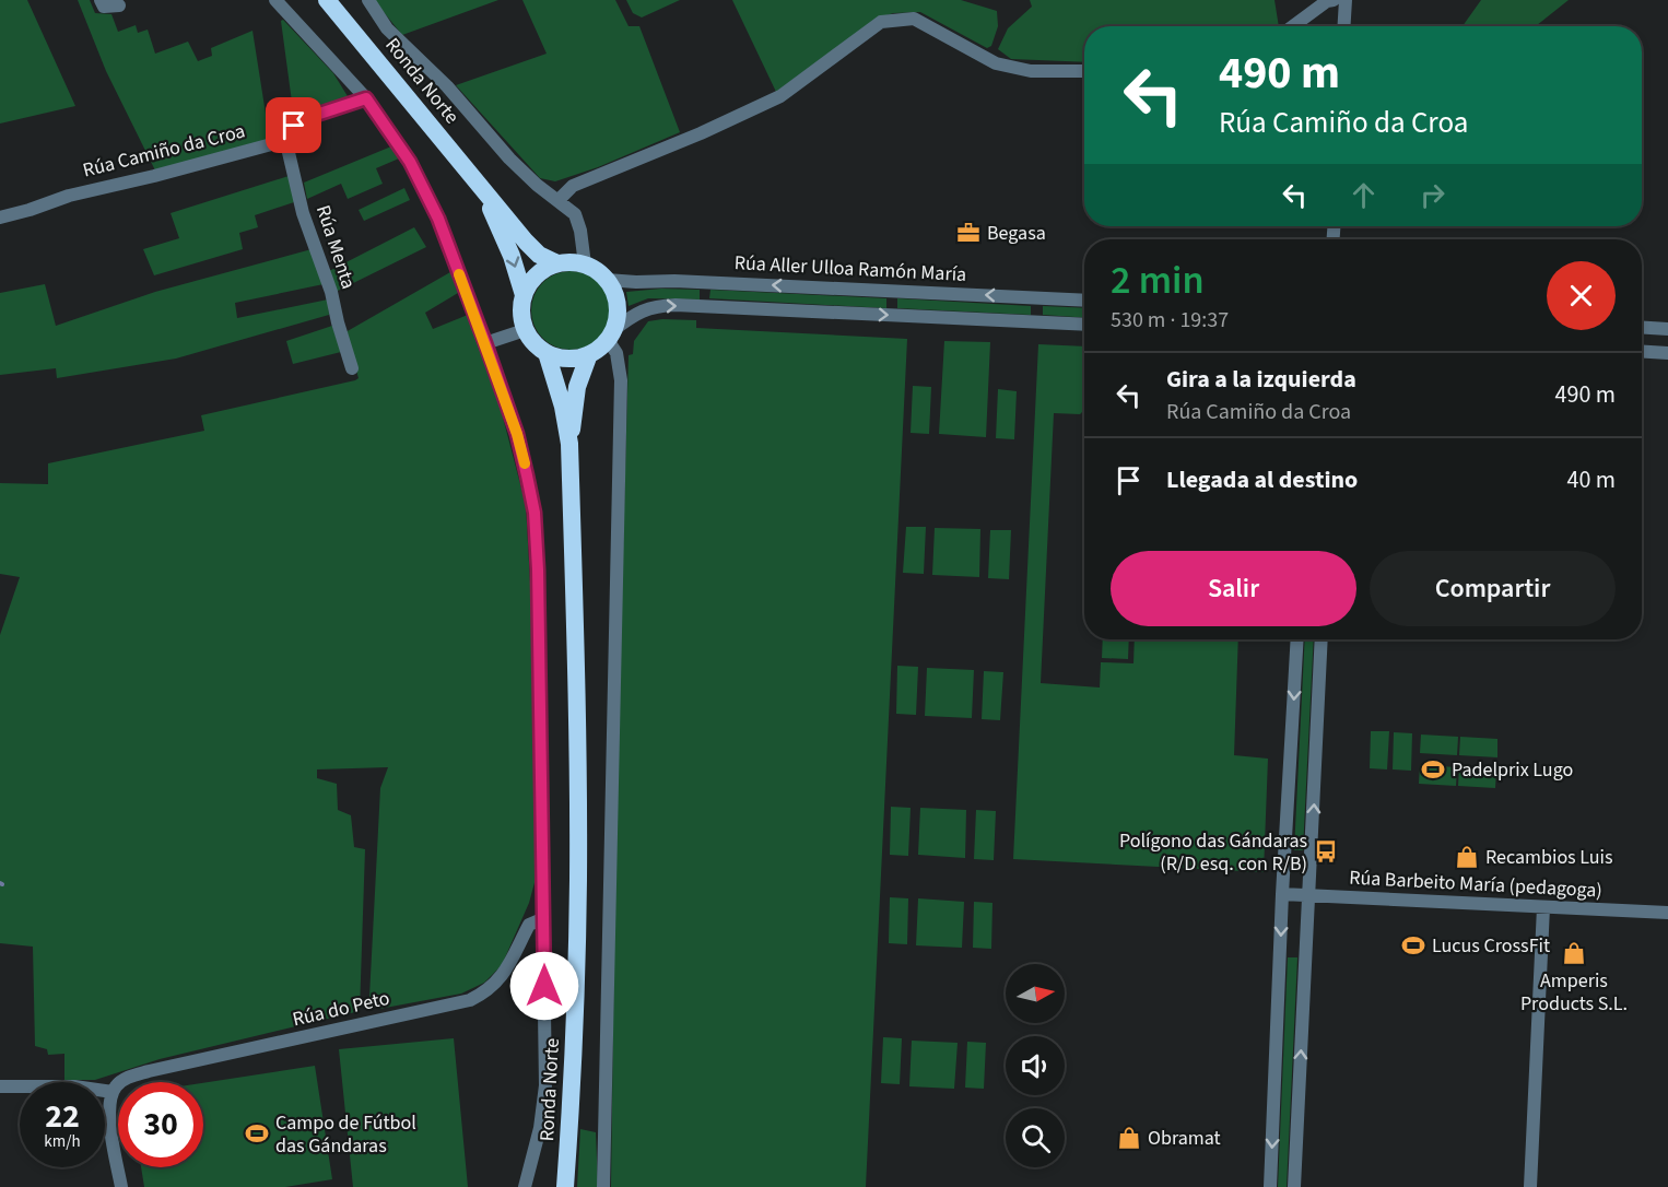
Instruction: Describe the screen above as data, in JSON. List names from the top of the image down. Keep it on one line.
{"streets":{"highway":["Ronda Norte"],"street":["Rúa Camiño da Croa","Rúa Menta","Rúa Aller Ulloa Ramón María","Rúa Barbeito María (pedagoga)","Rúa do Peto"]},"crossings":[["Ronda Norte","Rúa Aller Ulloa Ramón María"],["Rúa Camiño da Croa","Rúa Menta"]],"places":{"office":["Begasa"],"sports":["Padelprix Lugo","Lucus CrossFit","Campo de Fútbol das Gándaras"],"bus stop":["Polígono das Gándaras (R/D esq. con R/B)"],"shop":["Recambios Luis","Amperis Products S.L.","Obramat"]},"north":"right","page":{"turn":["490 m","Rúa Camiño da Croa"],"heading":["2 min","530 m · 19:37"],"list":[{"name":"Gira a la izquierda","note":"Rúa Camiño da Croa","value":"490 m"},{"name":"Llegada al destino","value":"40 m"}],"buttons":["Salir","Compartir"],"speed":"22 km/h","limit":"30"}}
